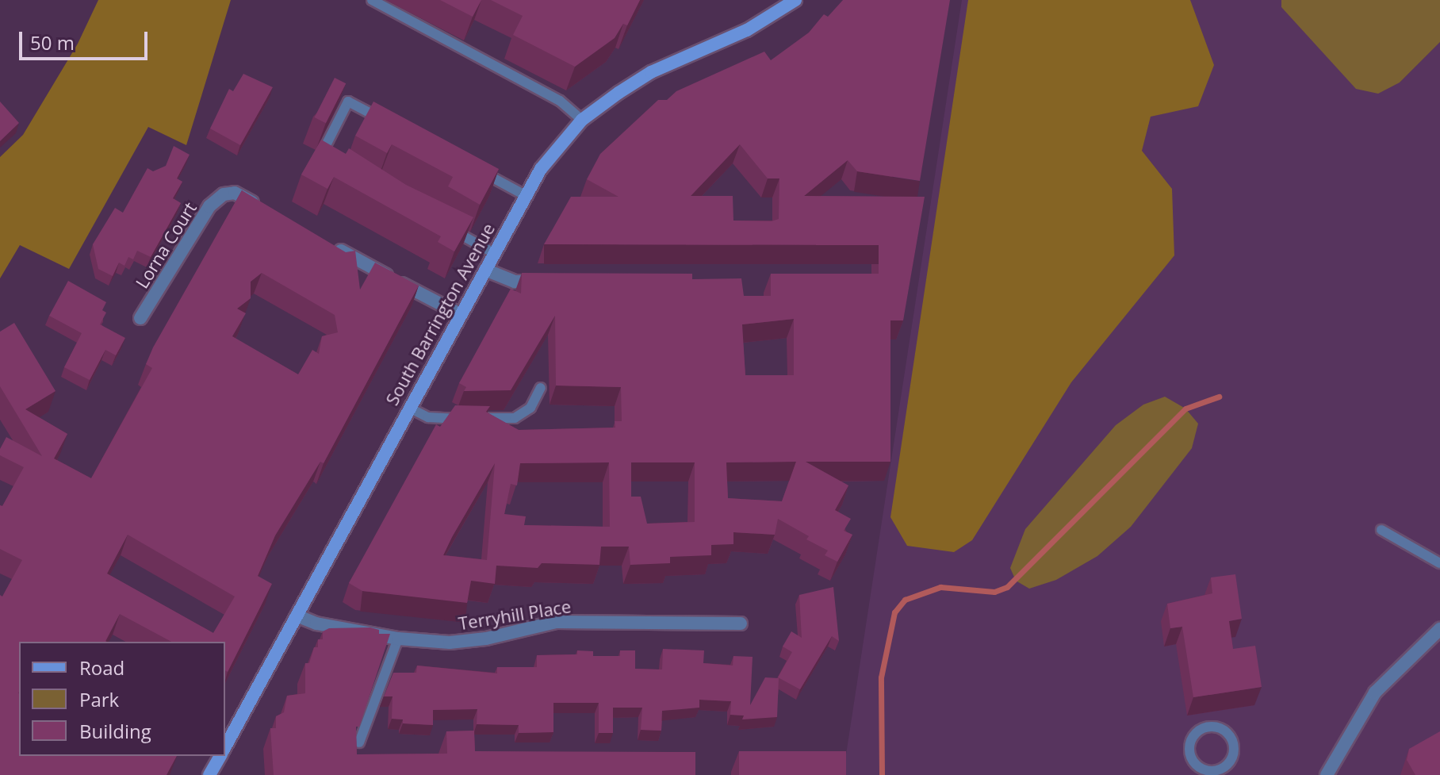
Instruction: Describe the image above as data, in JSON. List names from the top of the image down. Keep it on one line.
{"streets":{"street":["Lorna Court","South Barrington Avenue","Terryhill Place"]},"crossings":[["South Barrington Avenue","Terryhill Place"]],"legend":["Road","Park","Building"],"scale_bar":"50 m"}
